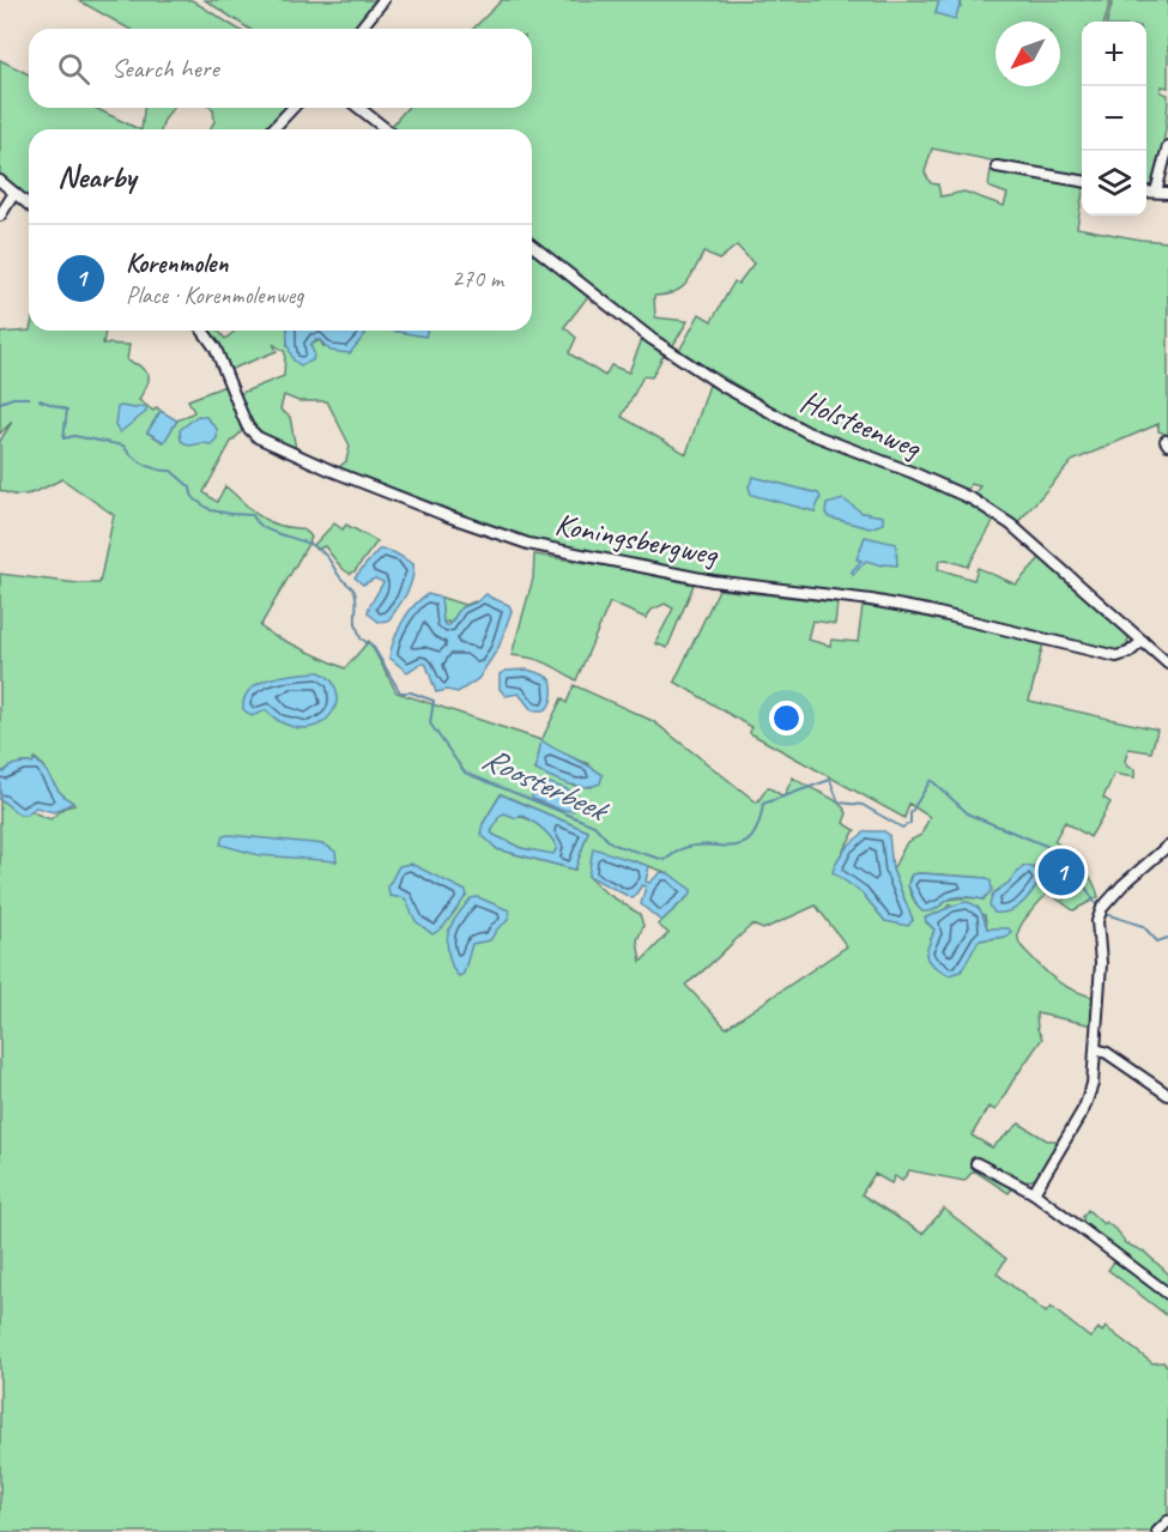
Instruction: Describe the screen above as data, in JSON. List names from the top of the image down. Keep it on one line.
{"streets":{"street":["Holsteenweg","Koningsbergweg"]},"crossings":[["Holsteenweg","Koningsbergweg"]],"water":["Roosterbeek"],"north":"bottom left","page":{"map_buttons":["+","−"],"search":"Search here","heading":"Nearby","list":[{"mark":"1","name":"Korenmolen","note":"Place · Korenmolenweg","value":"270 m"}],"pins":"1"}}
